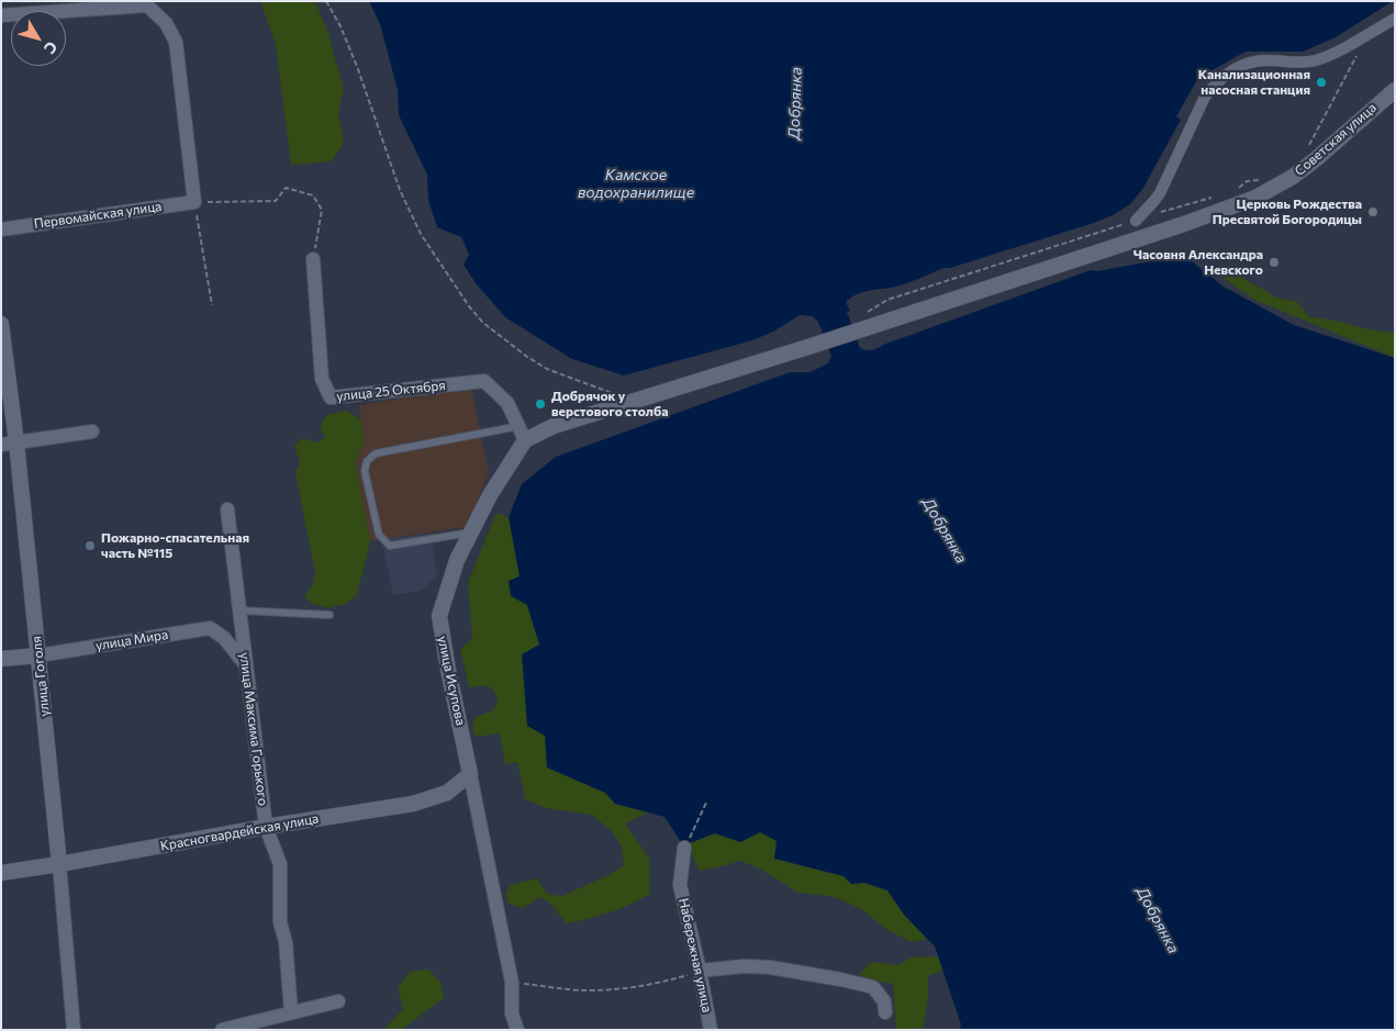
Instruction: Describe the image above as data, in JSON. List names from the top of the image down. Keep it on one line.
{"streets":{"street":["Советская улица","Первомайская улица","улица 25 Октября","улица Мира","улица Гоголя","улица Исупова","улица Максима Горького","Красногвардейская улица","Набережная улица"]},"crossings":[["улица 25 Октября","улица Исупова"],["улица Мира","улица Гоголя"],["улица Мира","улица Максима Горького"],["улица Гоголя","Красногвардейская улица"],["улица Исупова","Красногвардейская улица"],["улица Максима Горького","Красногвардейская улица"]],"water":["Добрянка","Камское водохранилище"],"places":["Канализационная насосная станция","Церковь Рождества Пресвятой Богородицы","Часовня Александра Невского","Добрячок у верстового столба","Пожарно-спасательная часть №115"],"north":"bottom right"}
